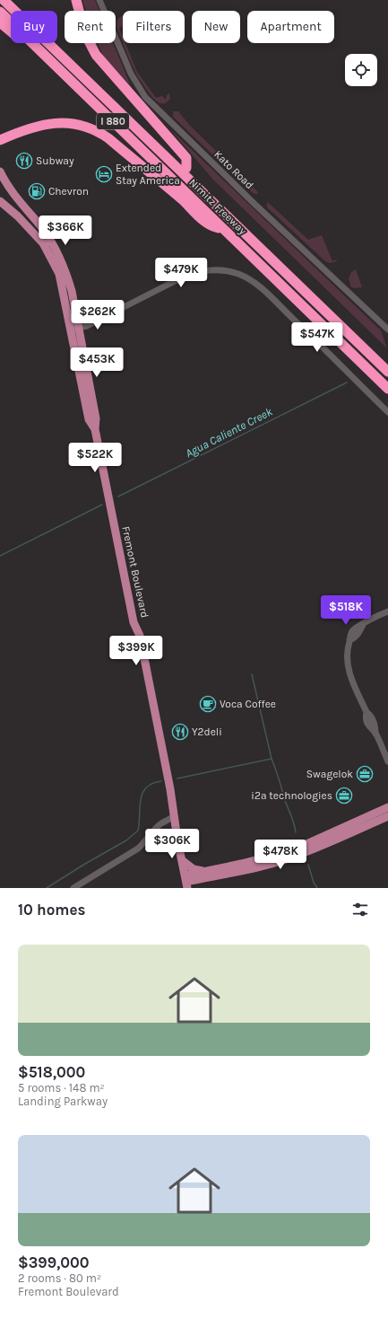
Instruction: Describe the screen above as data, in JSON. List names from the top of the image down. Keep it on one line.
{"streets":{"highway":["I 880","Nimitz Freeway"],"main road":["Fremont Boulevard"],"street":["Kato Road"]},"water":["Agua Caliente Creek"],"places":{"restaurant":["Subway","Y2deli"],"hotel":["Extended Stay America"],"fuel station":["Chevron"],"cafe":["Voca Coffee"],"office":["Swagelok","i2a technologies"]},"page":{"chip":["Buy","Rent","Filters","New","Apartment"],"price":["$366K","$479K","$262K","$547K","$453K","$522K","$518K","$399K","$306K","$478K"],"heading":"10 homes","list":[{"name":"$518,000","note":"5 rooms · 148 m² · Landing Parkway"},{"name":"$399,000","note":"2 rooms · 80 m² · Fremont Boulevard"}]}}
